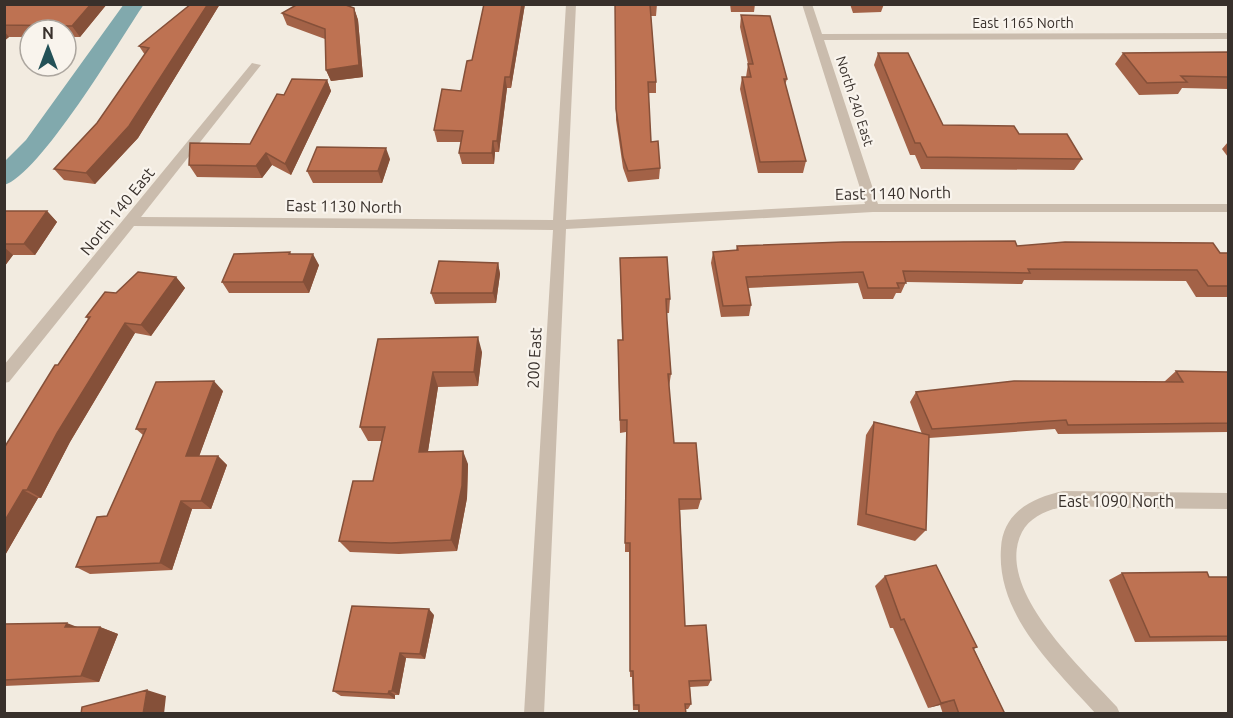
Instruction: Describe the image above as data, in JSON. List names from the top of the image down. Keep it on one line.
{"streets":{"street":["East 1165 North","North 240 East","East 1140 North","East 1130 North","North 140 East","200 East","East 1090 North"]},"crossings":[["East 1165 North","North 240 East"],["North 240 East","East 1140 North"],["East 1140 North","East 1130 North"],["East 1140 North","200 East"],["East 1130 North","North 140 East"],["East 1130 North","200 East"]],"north":"top"}
